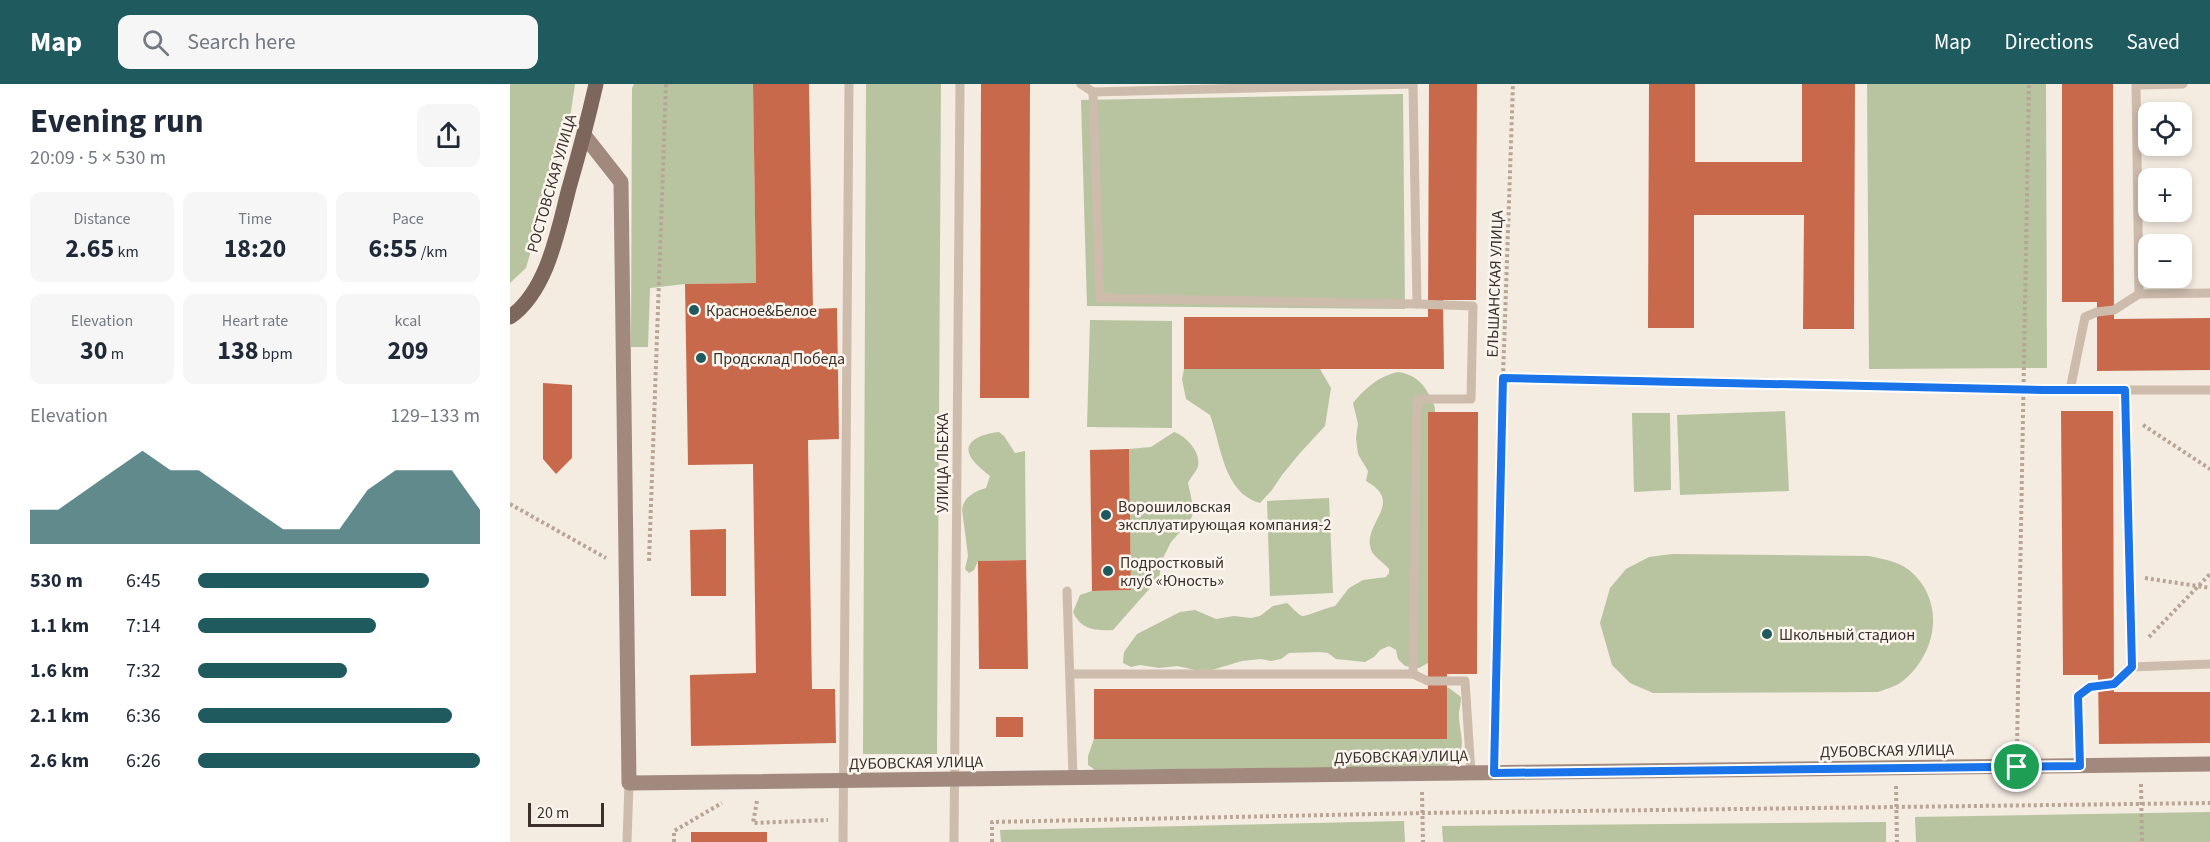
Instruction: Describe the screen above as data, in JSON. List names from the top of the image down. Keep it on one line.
{"streets":{"main road":["РОСТОВСКАЯ УЛИЦА"],"street":["ДУБОВСКАЯ УЛИЦА"],"lane":["УЛИЦА ЛЬЕЖА"],"path":["ЕЛЬШАНСКАЯ УЛИЦА"]},"crossings":[["ЕЛЬШАНСКАЯ УЛИЦА","ДУБОВСКАЯ УЛИЦА"],["УЛИЦА ЛЬЕЖА","ДУБОВСКАЯ УЛИЦА"]],"places":["Красное&Белое","Продсклад Победа","Ворошиловская эксплуатирующая компания-2","Подростковый клуб «Юность»","Школьный стадион"],"scale_bar":"20 m","page":{"header":"Map","search":"Search here","nav":["Map","Directions","Saved"],"heading":["Evening run","20:09 · 5 × 530 m"],"map_buttons":["+","−"],"stats":[["Distance","2.65 km"],["Time","18:20"],["Pace","6:55 /km"],["Elevation","30 m"],["Heart rate","138 bpm"],["kcal","209"]],"chart":["Elevation","129–133 m"],"list":[{"name":"530 m","note":"6:45"},{"name":"1.1 km","note":"7:14"},{"name":"1.6 km","note":"7:32"},{"name":"2.1 km","note":"6:36"},{"name":"2.6 km","note":"6:26"}],"scale":"20 m"}}
